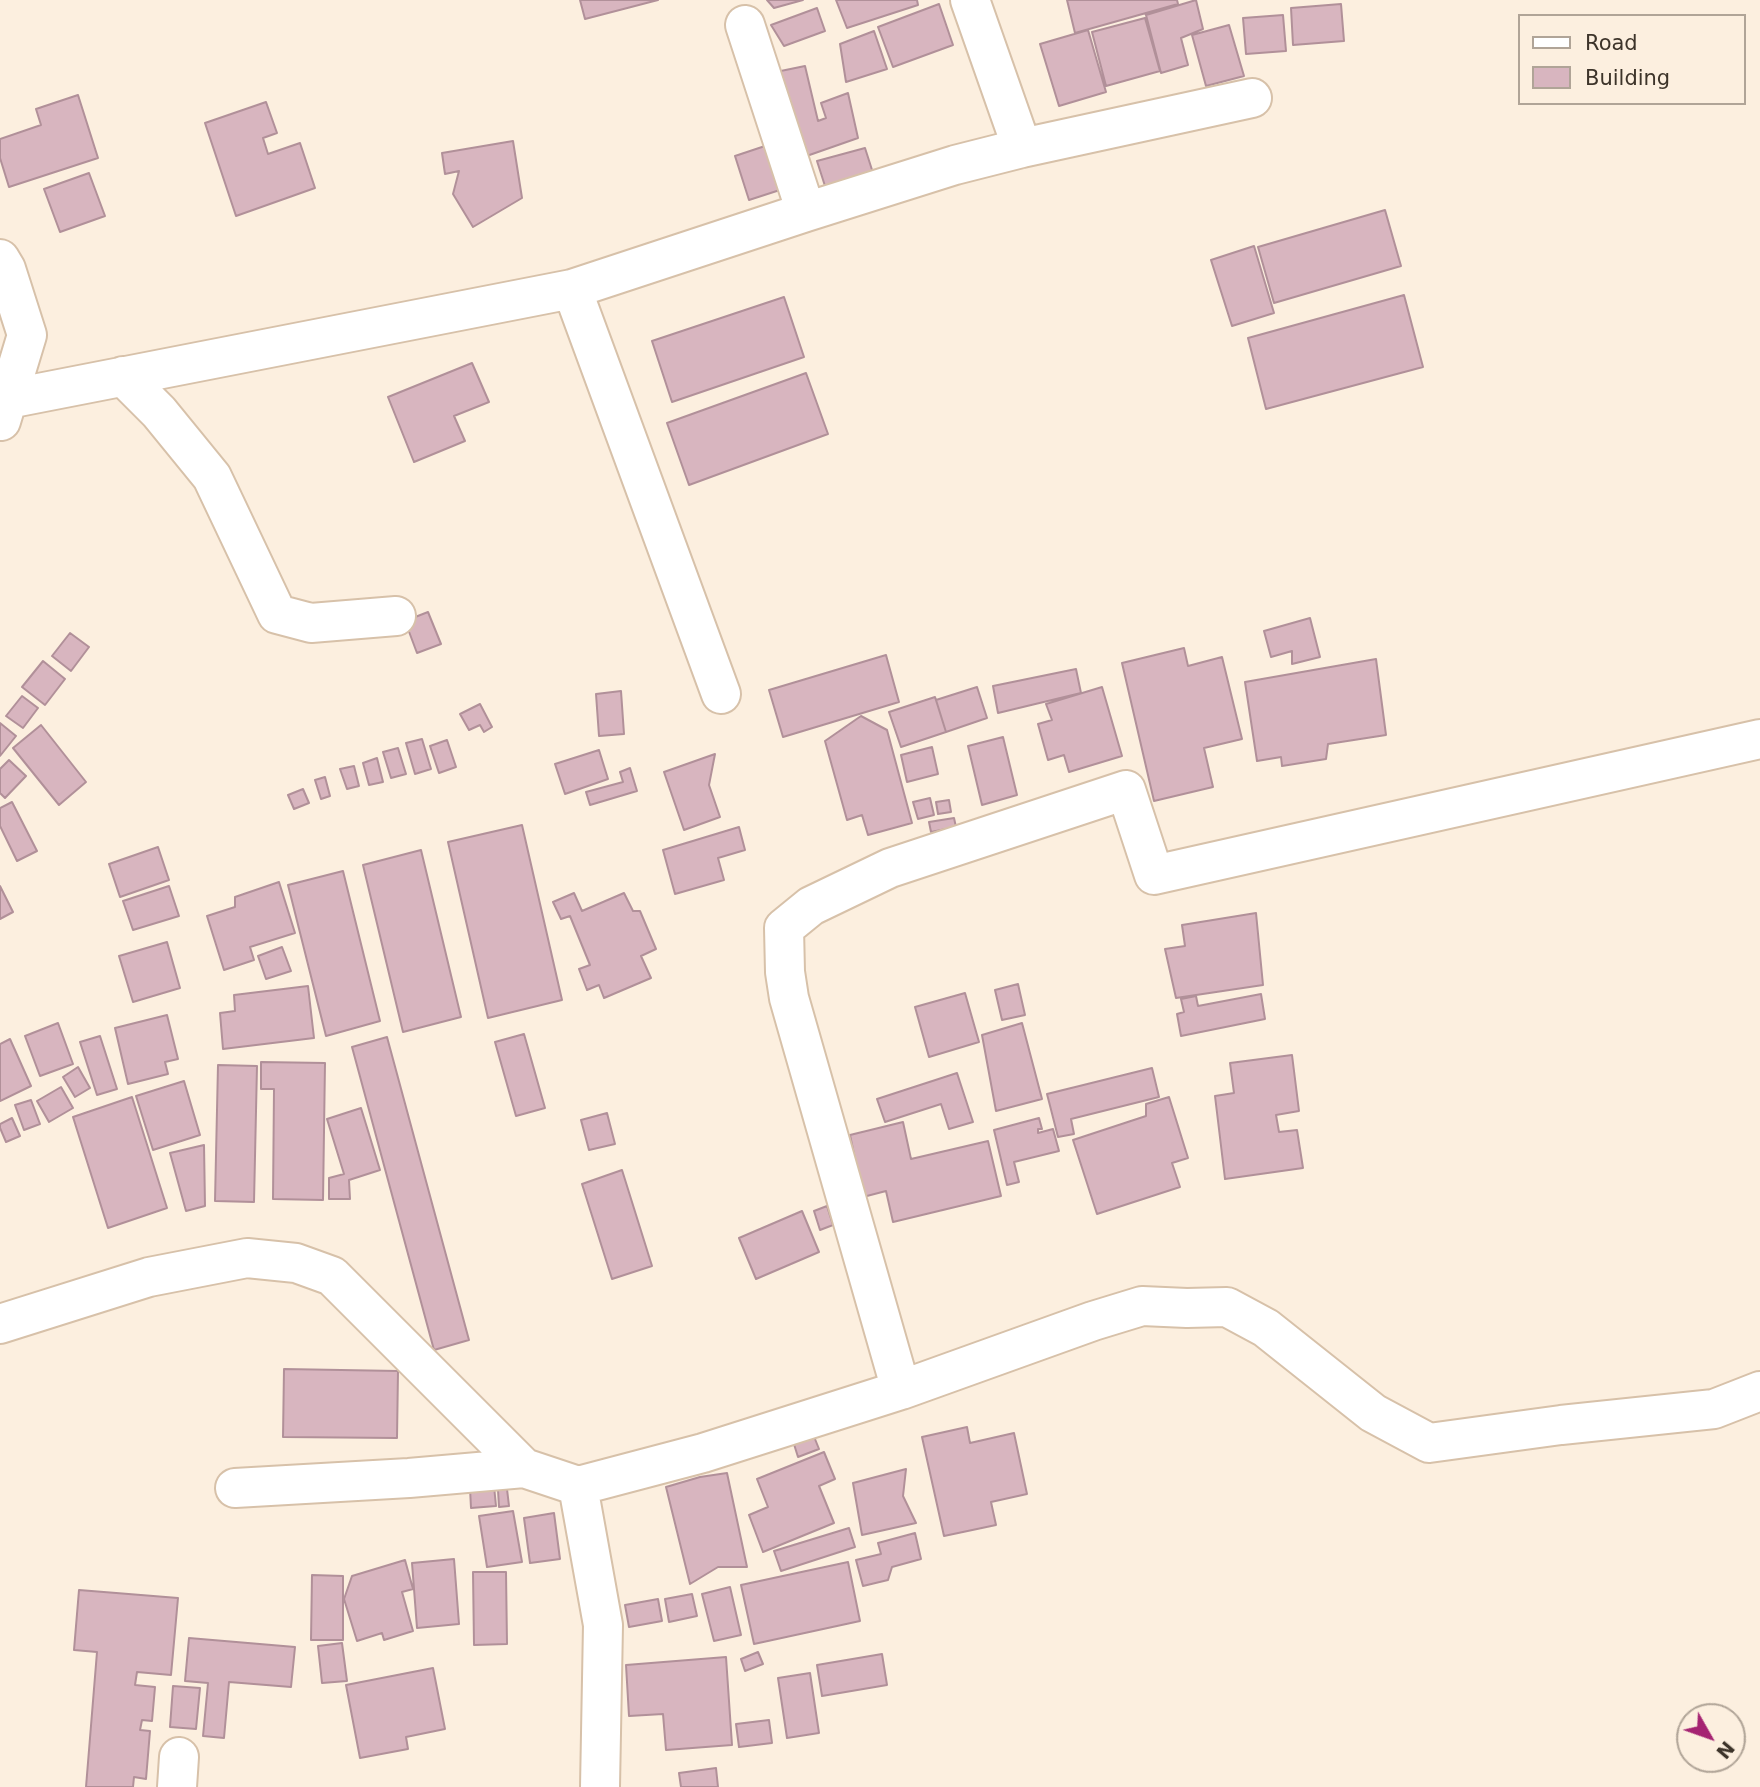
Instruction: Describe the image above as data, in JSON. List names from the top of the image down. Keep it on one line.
{"legend":["Road","Building"],"north":"bottom right"}
